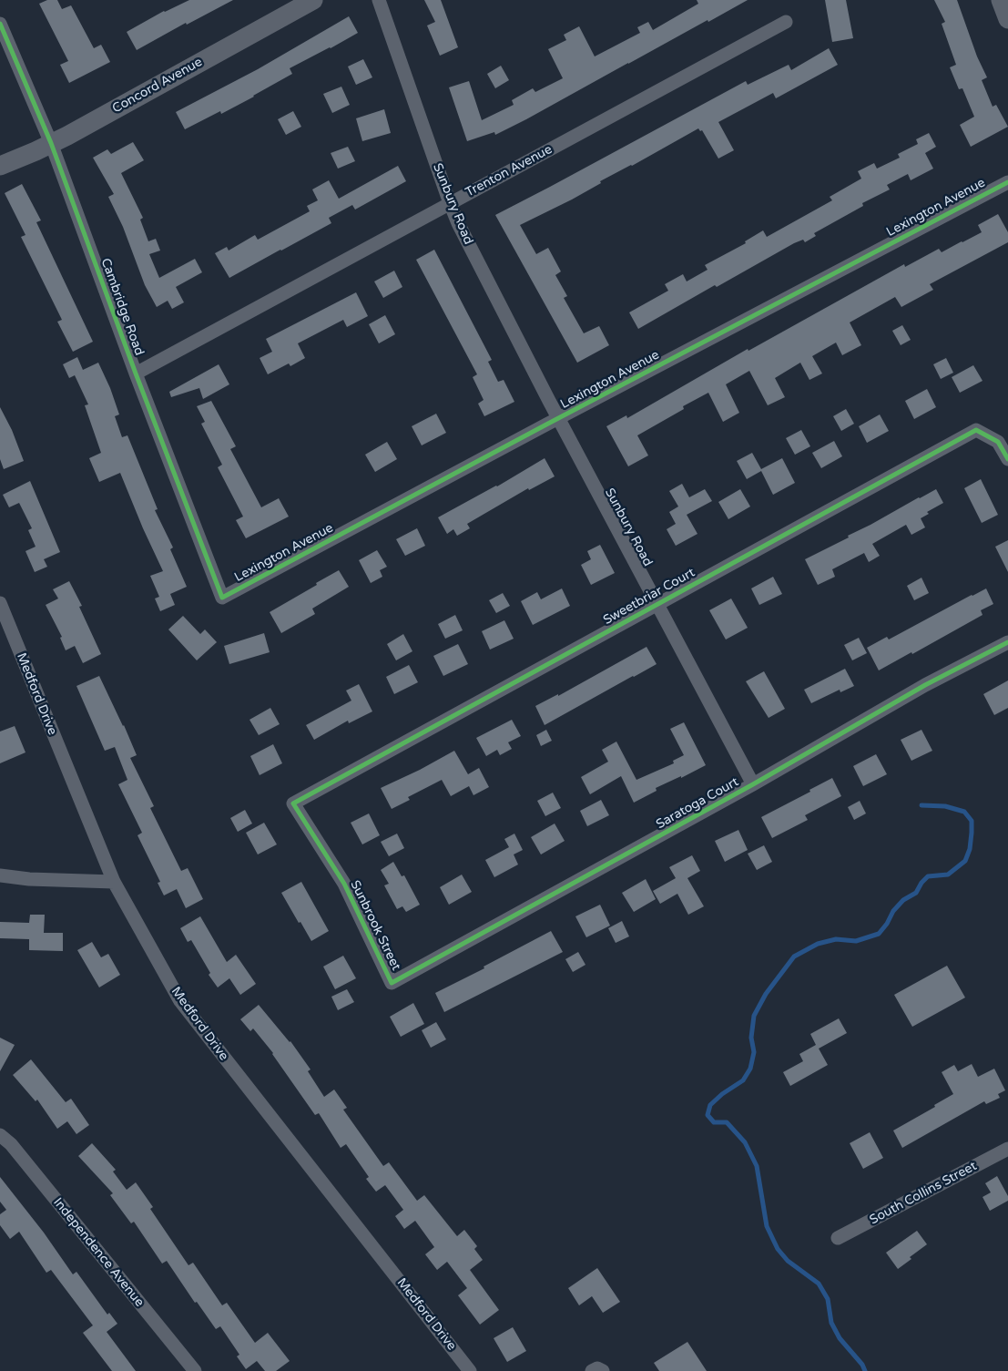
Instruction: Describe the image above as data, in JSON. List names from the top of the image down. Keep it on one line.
{"streets":{"street":["Concord Avenue","Trenton Avenue","Sunbury Road","Lexington Avenue","Cambridge Road","Sweetbriar Court","Medford Drive","Saratoga Court","Sunbrook Street","South Collins Street","Independence Avenue"]},"crossings":[["Concord Avenue","Cambridge Road"],["Trenton Avenue","Sunbury Road"],["Trenton Avenue","Cambridge Road"],["Sunbury Road","Lexington Avenue"],["Sunbury Road","Sweetbriar Court"],["Sunbury Road","Saratoga Court"],["Lexington Avenue","Cambridge Road"],["Sweetbriar Court","Sunbrook Street"],["Saratoga Court","Sunbrook Street"]]}
